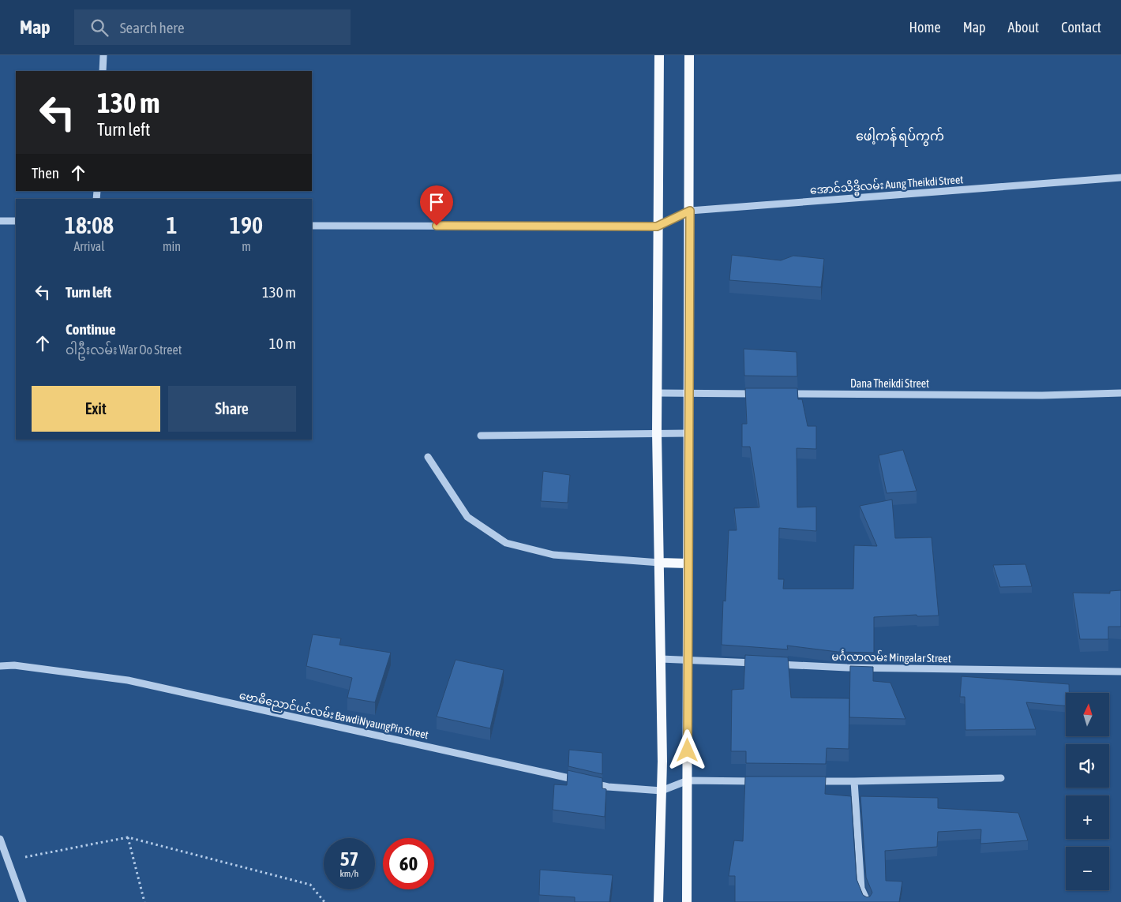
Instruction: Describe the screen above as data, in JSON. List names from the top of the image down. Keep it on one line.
{"streets":{"street":["အောင်သိဒ္ဓိလမ်း Aung Theikdi Street","Dana Theikdi Street","မင်္ဂလာလမ်း Mingalar Street","ဗောဓိညောင်ပင်လမ်း BawdiNyaungPin Street"]},"districts":["ဖေါ့ကန် ရပ်ကွက်"],"north":"top","page":{"header":"Map","search":"Search here","nav":["Home","Map","About","Contact"],"turn":["130 m","Turn left"],"then":"Then","eta":["18:08","Arrival","1","min","190","m"],"list":[{"name":"Turn left","value":"130 m"},{"name":"Continue","note":"ဝါဦးလမ်း War Oo Street","value":"10 m"}],"buttons":["Exit","Share"],"map_buttons":["+","−"],"speed":"57 km/h","limit":"60"}}
